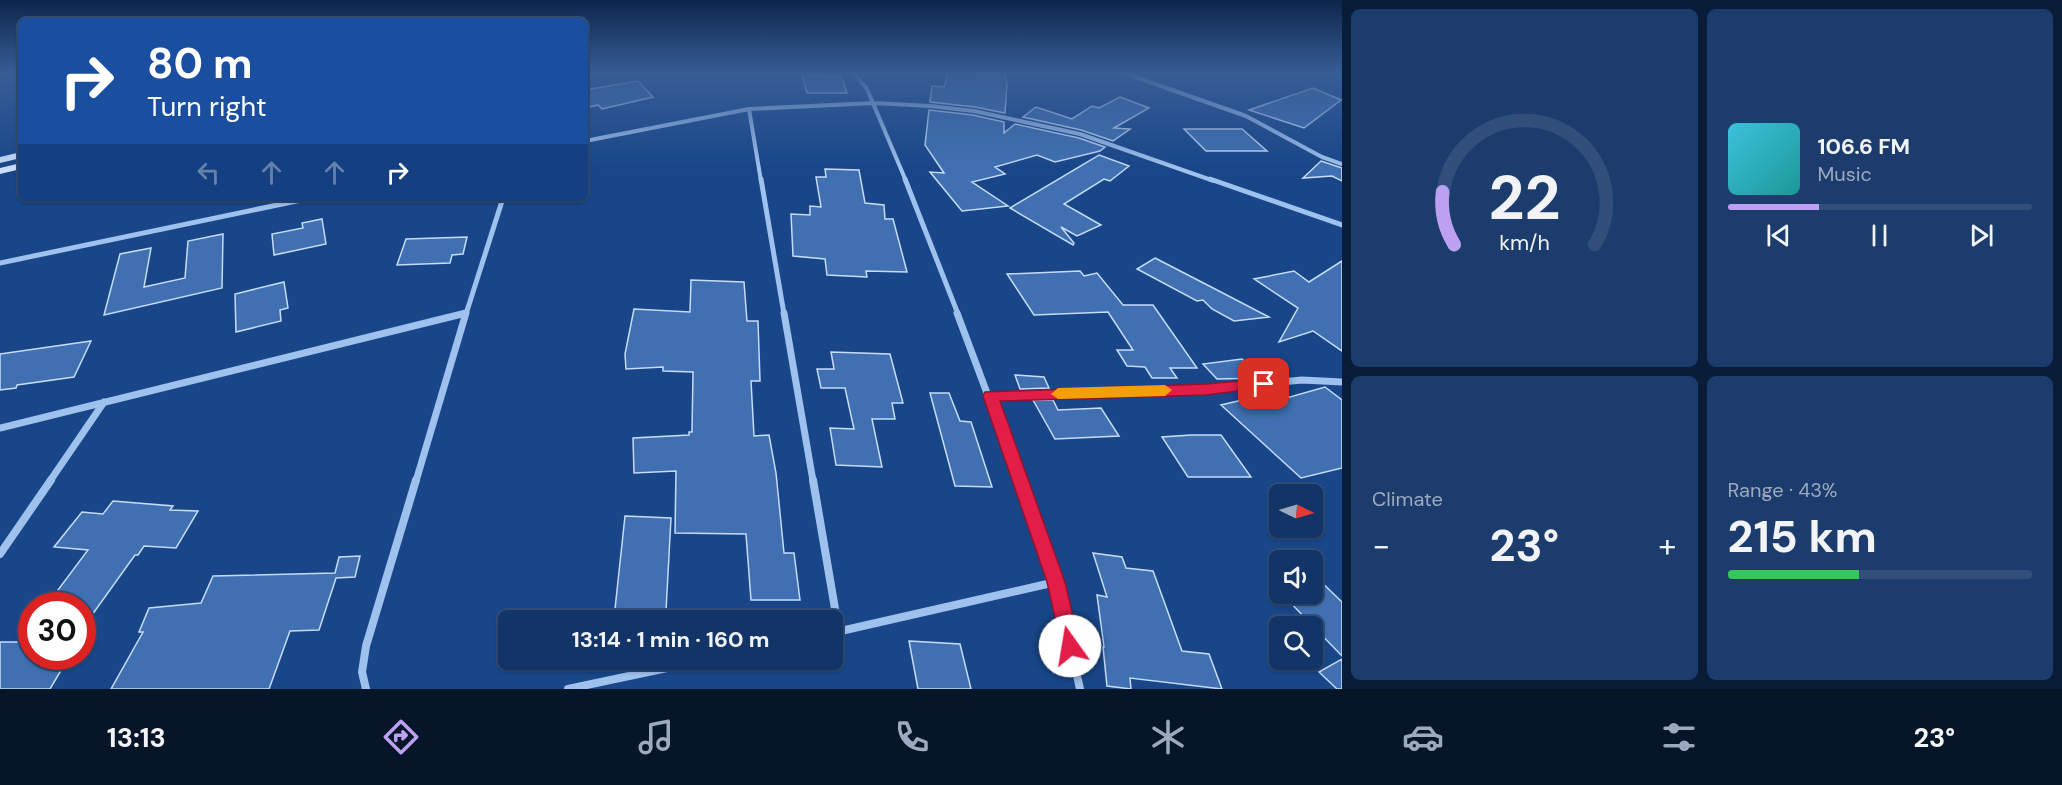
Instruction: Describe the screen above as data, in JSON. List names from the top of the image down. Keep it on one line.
{"north":"right","page":{"turn":["80 m","Turn right"],"song":["106.6 FM","Music"],"tile":["Climate",["Range · 43%","215 km"]],"heat":["−","23°","+"],"limit":"30","trip":"13:14 · 1 min · 160 m","tabs":["13:13","23°"],"gauge":["22","km/h"]}}
